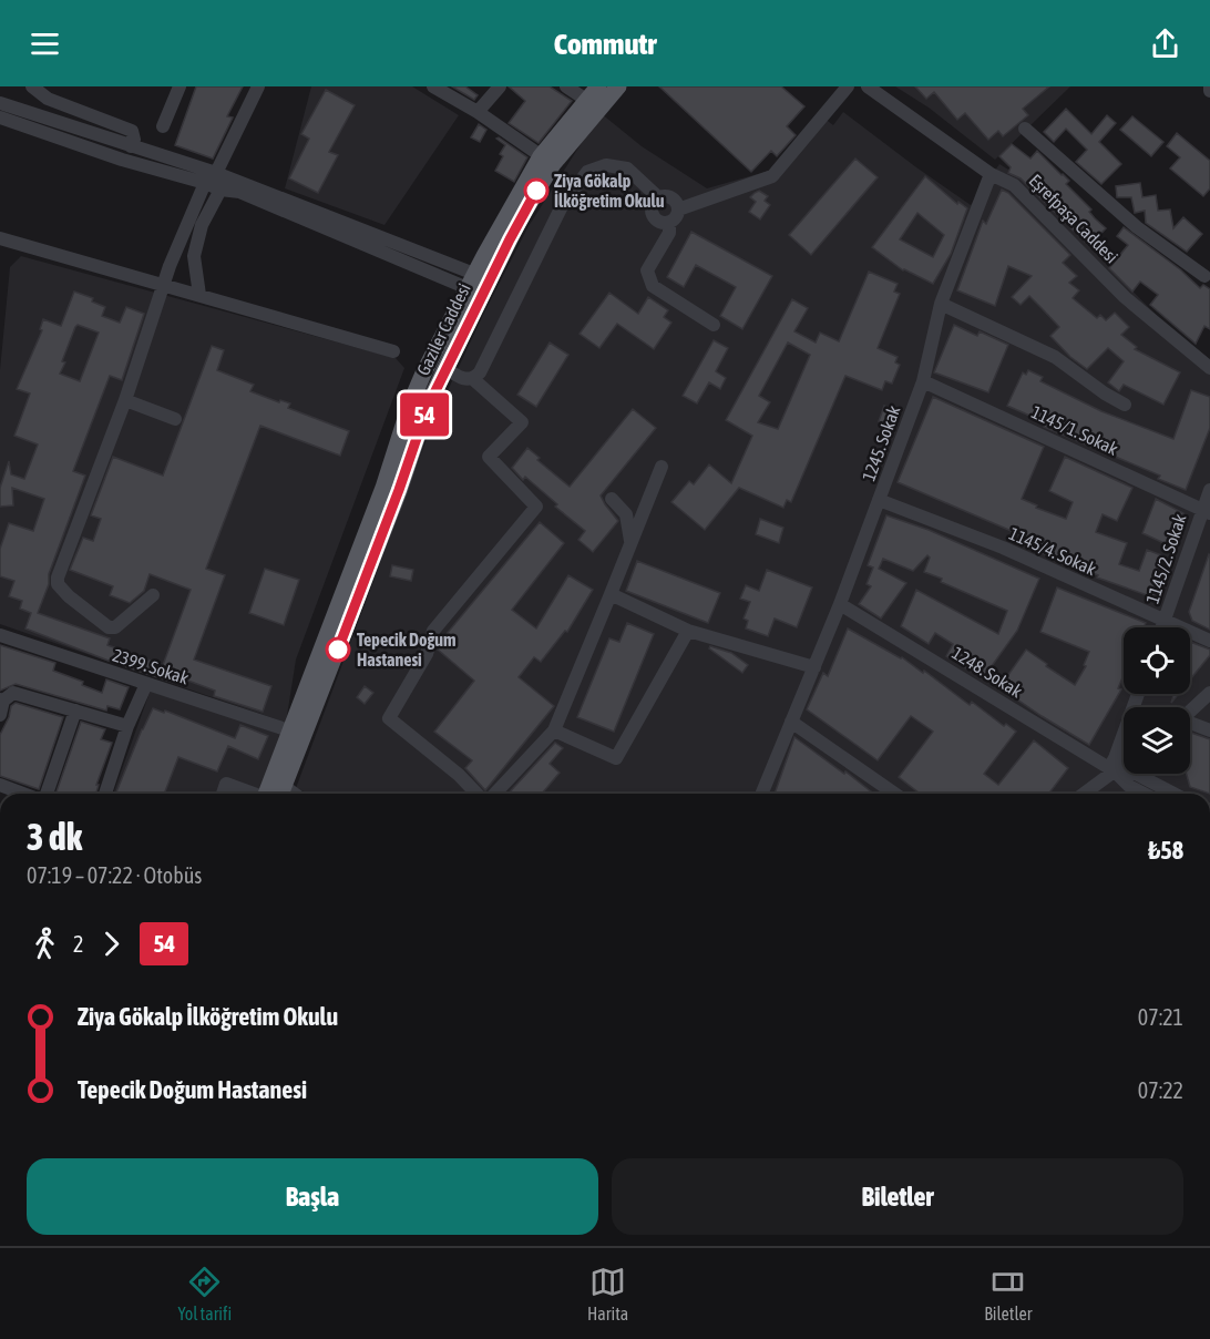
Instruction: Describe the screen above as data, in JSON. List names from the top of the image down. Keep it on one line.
{"streets":{"main road":["Gaziler Caddesi"],"street":["Eşrefpaşa Caddesi","1145/1. Sokak","1245. Sokak","1145/4. Sokak","1145/2. Sokak","2399. Sokak","1248. Sokak"]},"crossings":[["Eşrefpaşa Caddesi","1245. Sokak"],["Gaziler Caddesi","2399. Sokak"],["1145/1. Sokak","1245. Sokak"],["1145/1. Sokak","1145/2. Sokak"],["1245. Sokak","1145/4. Sokak"],["1245. Sokak","1248. Sokak"],["1145/4. Sokak","1145/2. Sokak"]],"places":["Ziya Gökalp İlköğretim Okulu","Tepecik Doğum Hastanesi"],"lines":["bus line 54"],"page":{"header":"Commutr","on_map":"54","heading":["3 dk","07:19 – 07:22 · Otobüs","₺58"],"legs":["2","54"],"list":[{"name":"Ziya Gökalp İlköğretim Okulu","value":"07:21"},{"name":"Tepecik Doğum Hastanesi","value":"07:22"}],"buttons":["Başla","Biletler"],"tabs":["Yol tarifi","Harita","Biletler"]}}
